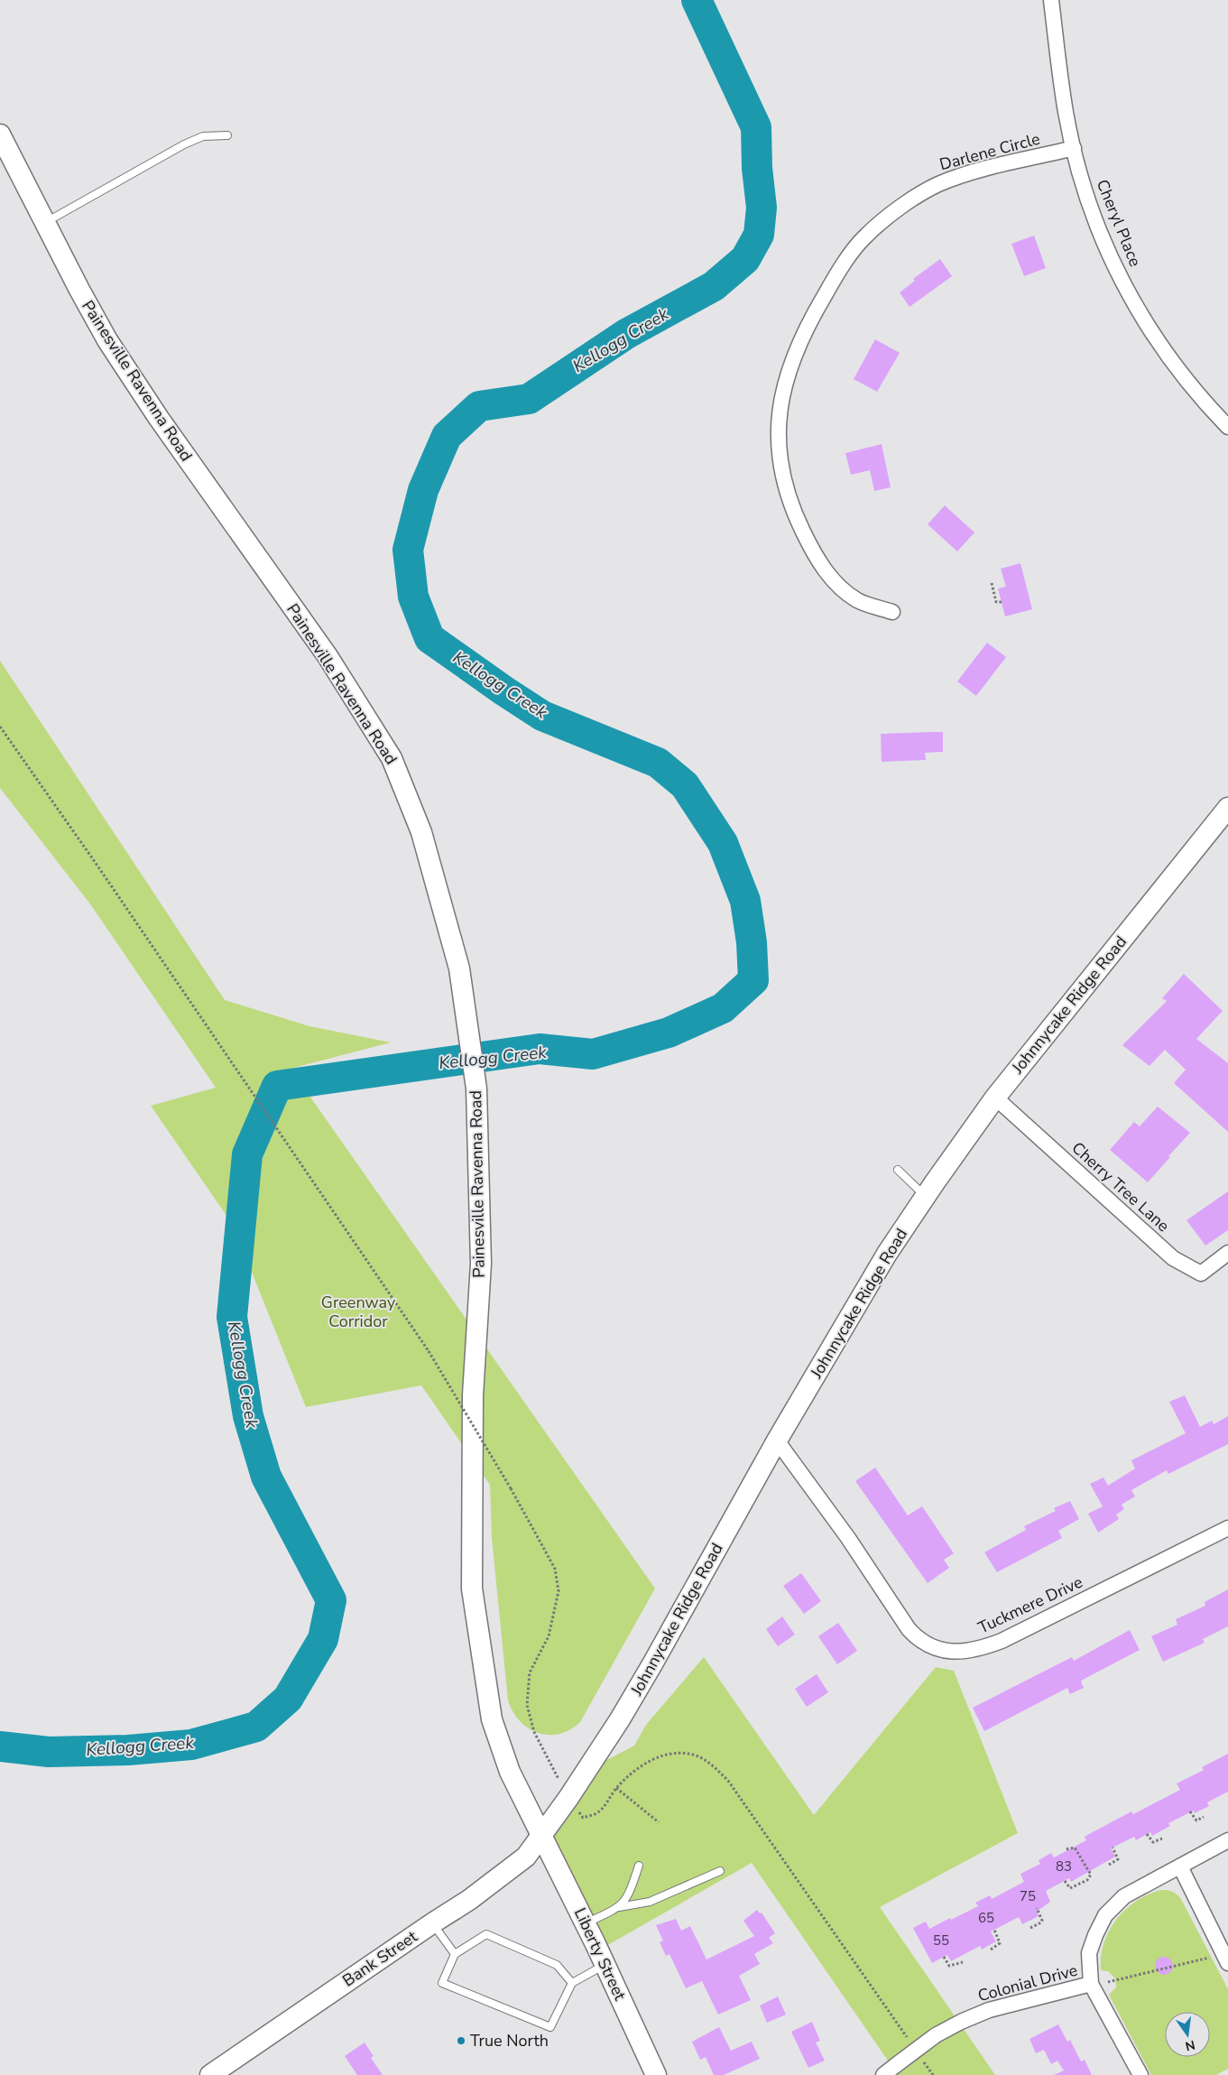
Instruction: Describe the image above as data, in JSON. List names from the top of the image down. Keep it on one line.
{"streets":{"street":["Darlene Circle","Cheryl Place","Painesville Ravenna Road","Johnnycake Ridge Road","Cherry Tree Lane","Tuckmere Drive","Liberty Street","Bank Street","Colonial Drive"]},"crossings":[["Darlene Circle","Cheryl Place"],["Painesville Ravenna Road","Johnnycake Ridge Road"],["Painesville Ravenna Road","Liberty Street"],["Painesville Ravenna Road","Bank Street"],["Johnnycake Ridge Road","Cherry Tree Lane"],["Johnnycake Ridge Road","Tuckmere Drive"],["Johnnycake Ridge Road","Liberty Street"],["Johnnycake Ridge Road","Bank Street"],["Liberty Street","Bank Street"]],"water":["Kellogg Creek"],"parks":["Greenway Corridor"],"places":["True North"],"house_numbers":["83","75","65","55"],"north":"bottom"}
